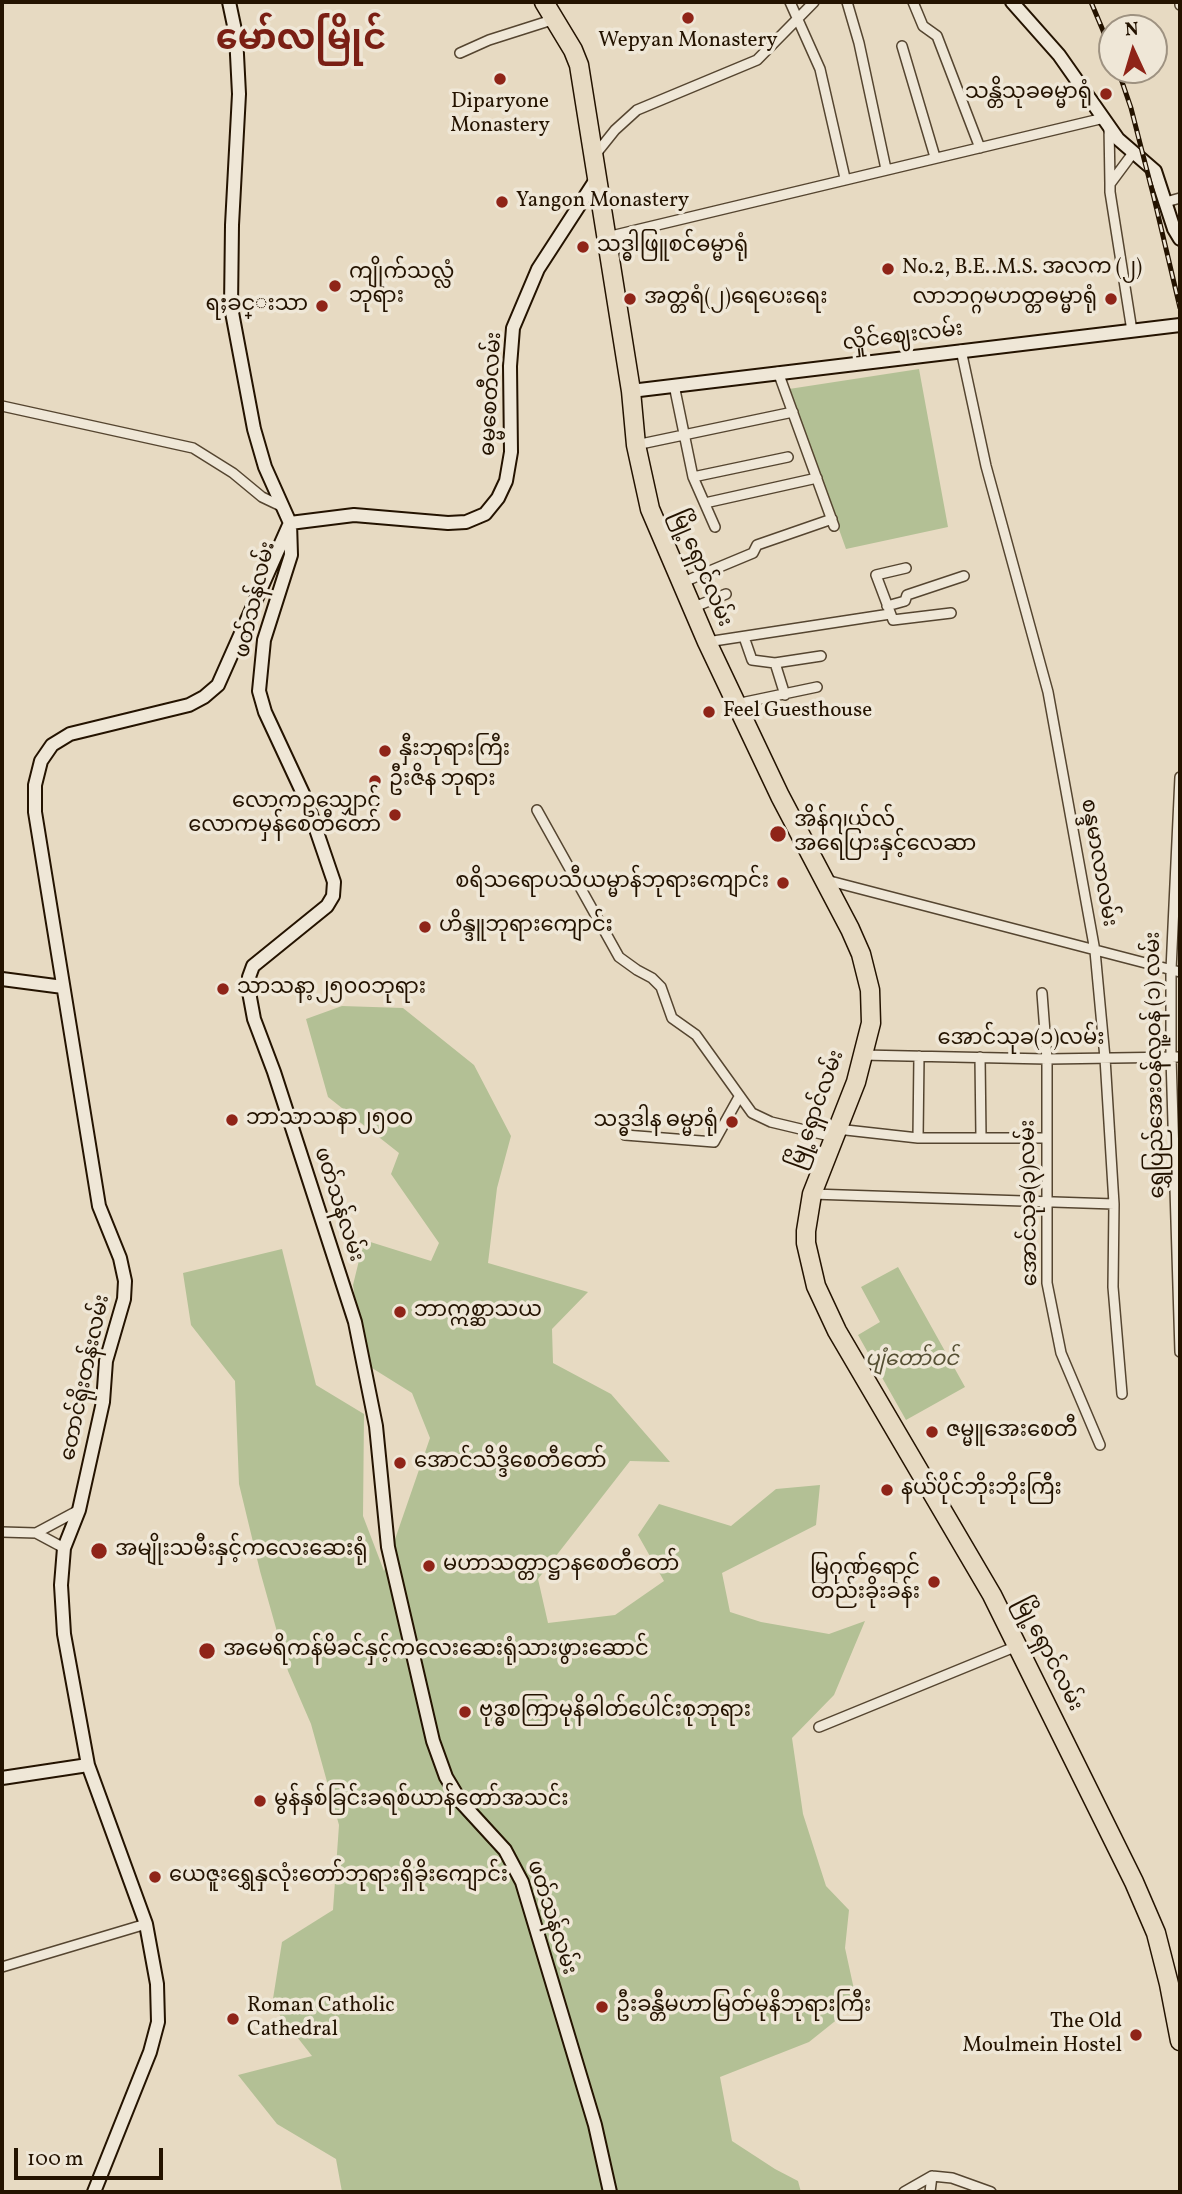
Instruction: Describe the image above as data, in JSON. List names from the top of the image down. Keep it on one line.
{"streets":{"highway":["မြို့ရှောင်လမ်း"],"street":["လှိုင်ဈေးလမ်း","ဓမ္မစေတီလမ်း","ဖတ်သန်လမ်း","စန္ဒမာလာလမ်း","အောင်သုခ(၁)လမ်း","ရွှေပြည်အေးဝန်လူ့ဝန် (၁) လမ်း","အောင်သုခ(၃)လမ်း","တောင်ရိုးတန်းလမ်း"]},"crossings":[["လှိုင်ဈေးလမ်း","မြို့ရှောင်လမ်း"],["လှိုင်ဈေးလမ်း","စန္ဒမာလာလမ်း"],["ဓမ္မစေတီလမ်း","မြို့ရှောင်လမ်း"],["ဓမ္မစေတီလမ်း","ဖတ်သန်လမ်း"],["ဓမ္မစေတီလမ်း","တောင်ရိုးတန်းလမ်း"],["မြို့ရှောင်လမ်း","အောင်သုခ(၁)လမ်း"],["ဖတ်သန်လမ်း","တောင်ရိုးတန်းလမ်း"],["စန္ဒမာလာလမ်း","အောင်သုခ(၁)လမ်း"],["အောင်သုခ(၁)လမ်း","ရွှေပြည်အေးဝန်လူ့ဝန် (၁) လမ်း"],["အောင်သုခ(၁)လမ်း","အောင်သုခ(၃)လမ်း"]],"districts":["မော်လမြိုင်"],"parks":["ပျံတော်ဝင်"],"places":["Wepyan Monastery","Diparyone Monastery","သန္တိသုခဓမ္မာရုံ","Yangon Monastery","သဒ္ဓါဖြူစင်ဓမ္မာရုံ","No.2, B.E..M.S. အလက (၂)","ကျိုက်သလ္လံ ဘုရား","အတ္တရံ(၂)ရေပေးရေး","လာဘဂ္ဂမဟတ္တဓမ္မာရုံ","ရႈခင္းသာ","Feel Guesthouse","နှီးဘုရားကြီး","ဦးဇိန ဘုရား","လောကဥသျှောင် လောကမှန်စေတီတော်","အိန်ဂျယ်လ် အရေပြားနှင့်လေဆာ","စရိသရောပသီယမ္မာန်ဘုရားကျောင်း","ဟိန္ဒူဘုရားကျောင်း","သာသနာ့၂၅၀၀ဘုရား","ဘာသာသနာ၂၅၀၀","သဒ္ဓဒါန ဓမ္မာရုံ","ဘာဣစ္ဆာသယ","ဇမ္မူအေးစေတီ","အောင်သိဒ္ဒိစေတီတော်","နယ်ပိုင်ဘိုးဘိုးကြီး","အမျိုးသမီးနှင့်ကလေးဆေးရုံ","မဟာသတ္တာဋ္ဌာနစေတီတော်","မြဂုဏ်ရောင် တည်းခိုးခန်း","အမေရိကန်မိခင်နှင့်ကလေးဆေးရုံသားဖွားဆောင်","ဗုဒ္ဓစကြာမုနိဓါတ်ပေါင်းစုဘုရား","မွန်နှစ်ခြင်းခရစ်ယာန်တော်အသင်း","ယေဇူးရွှေနှလုံးတော်ဘုရားရှိခိုးကျောင်း","ဦးခန္တီမဟာမြတ်မုနိဘုရားကြီး","Roman Catholic Cathedral","The Old Moulmein Hostel"],"scale_bar":"100 m","north":"top"}
